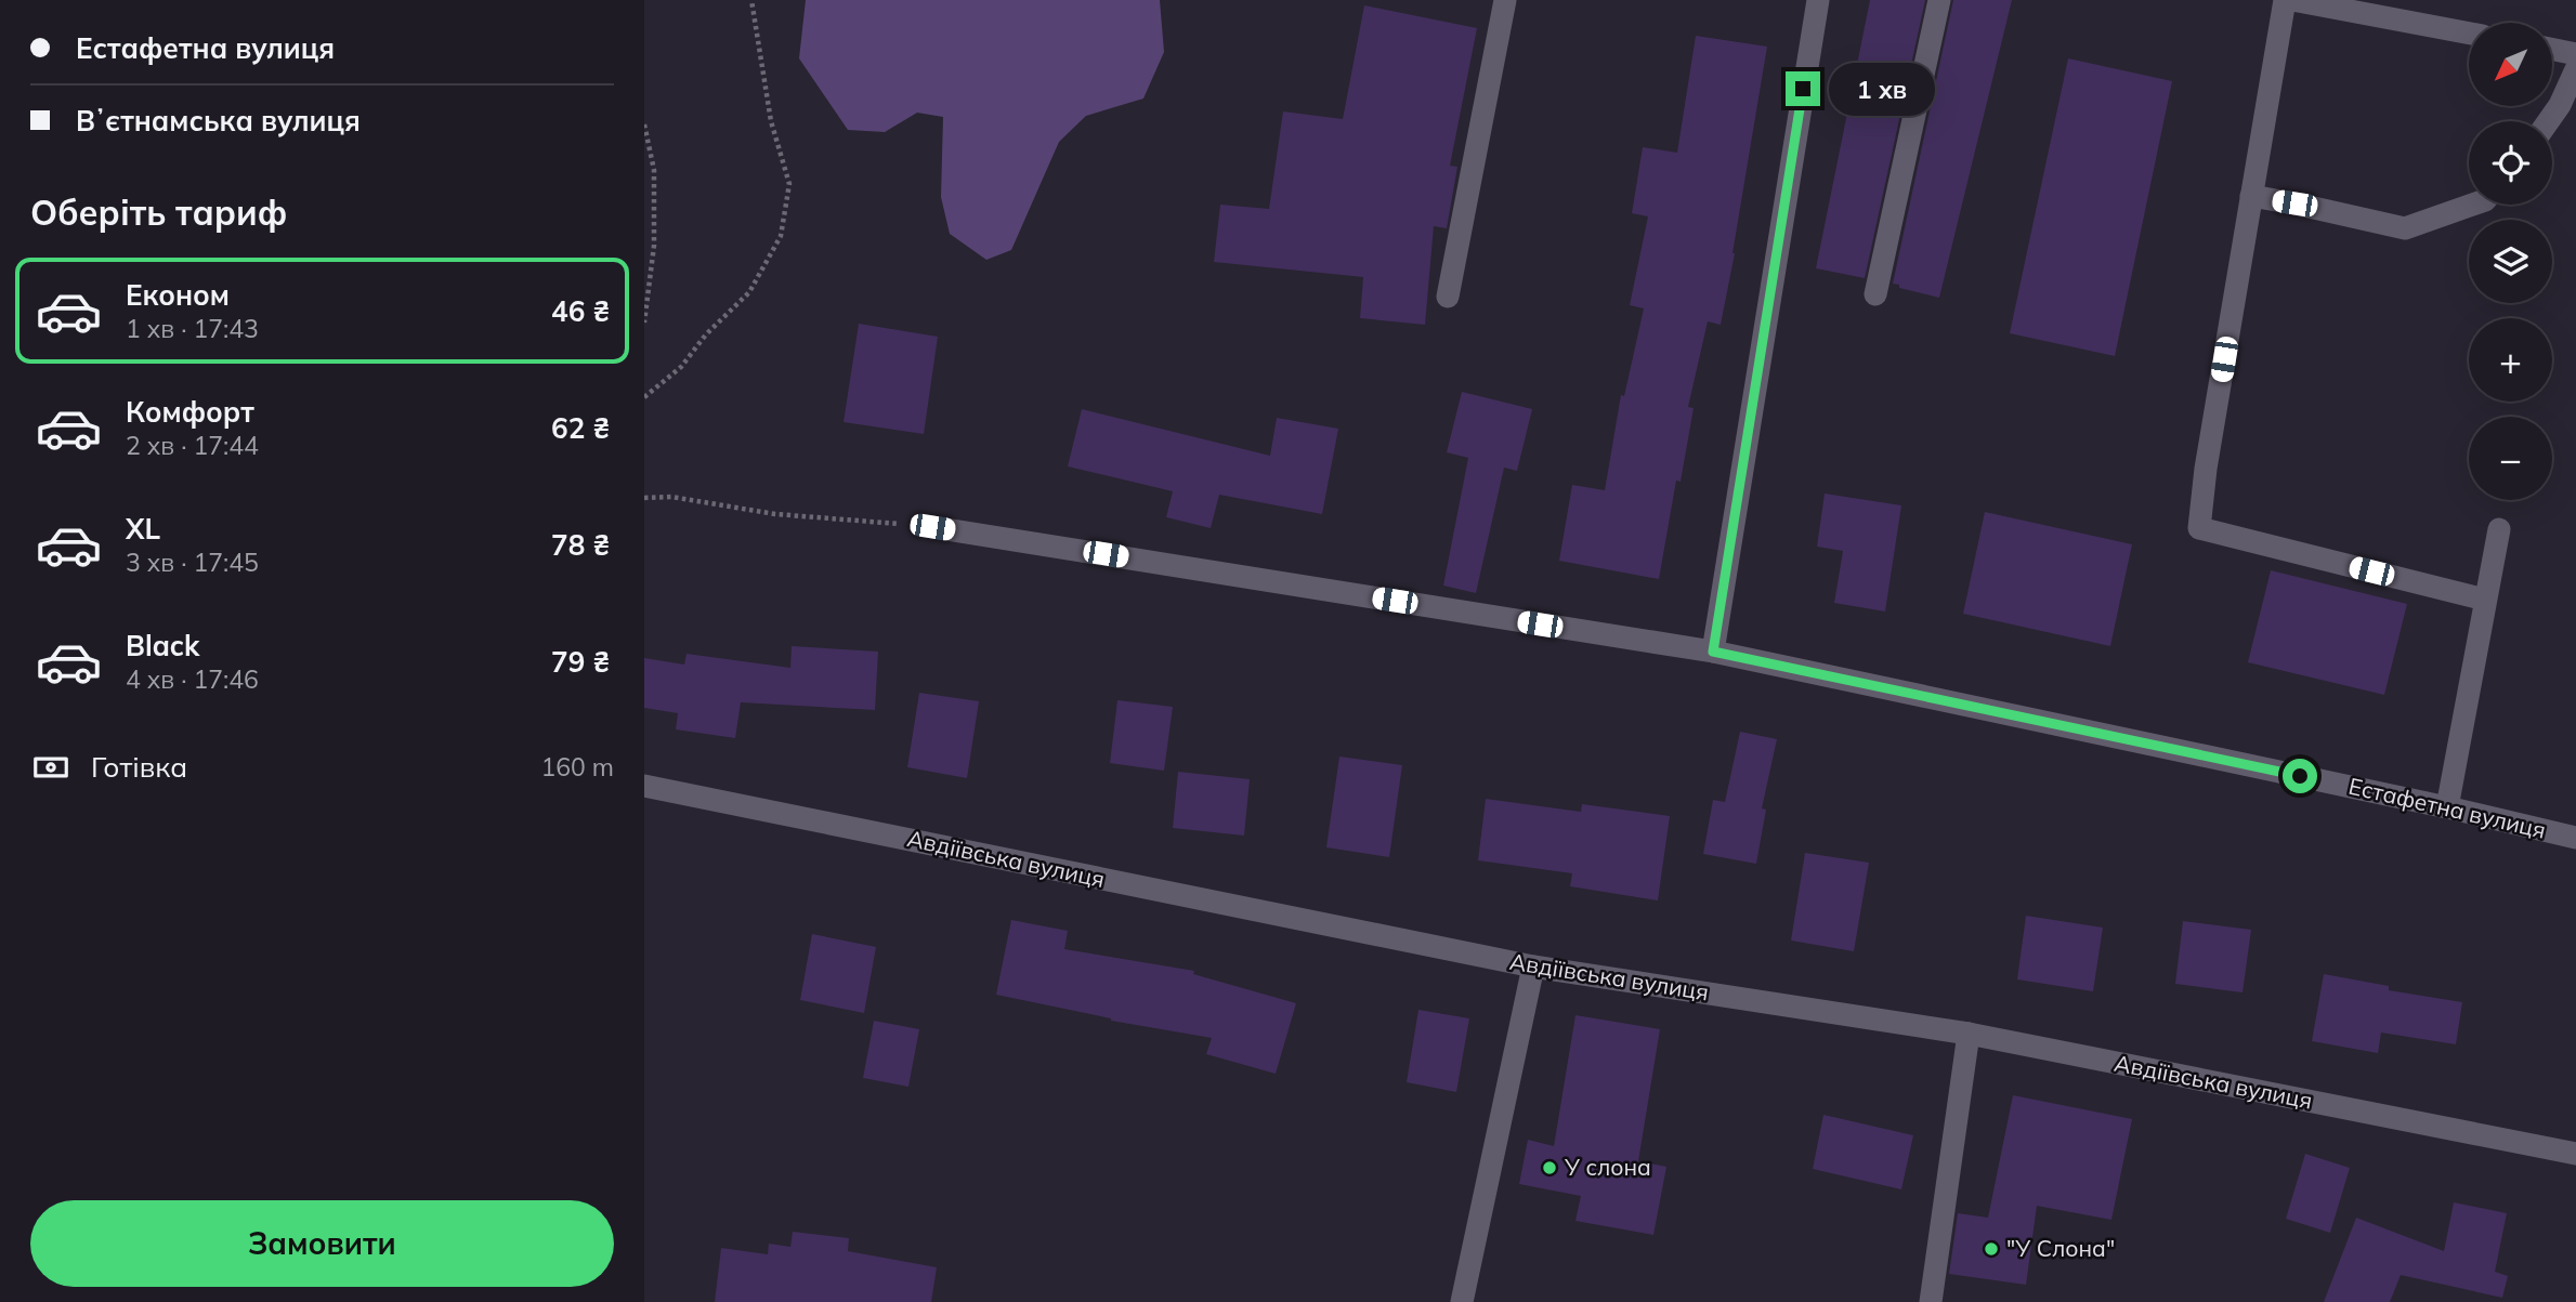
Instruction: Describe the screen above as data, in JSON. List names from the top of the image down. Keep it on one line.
{"streets":{"street":["Естафетна вулиця","Авдіївська вулиця"]},"places":["У слона","\"У Слона\""],"north":"bottom left","page":{"banner":["Естафетна вулиця","Вʼєтнамська вулиця"],"map_buttons":["+","−"],"bubble":"1 хв","heading":"Оберіть тариф","list":[{"name":"Економ","note":"1 хв · 17:43","value":"46 ₴"},{"name":"Комфорт","note":"2 хв · 17:44","value":"62 ₴"},{"name":"XL","note":"3 хв · 17:45","value":"78 ₴"},{"name":"Black","note":"4 хв · 17:46","value":"79 ₴"}],"pay":["Готівка","160 m"],"buttons":"Замовити"}}
